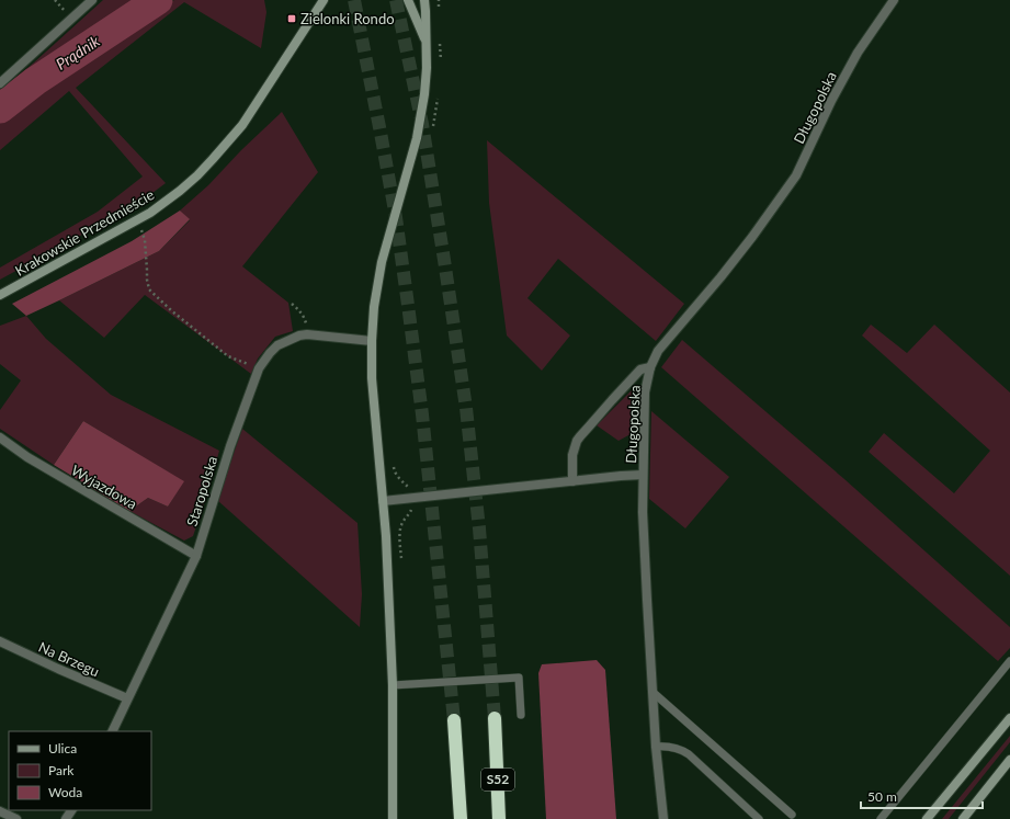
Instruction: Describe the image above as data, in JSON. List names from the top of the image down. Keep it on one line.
{"streets":{"highway":["S52"],"street":["Długopolska","Krakowskie Przedmieście","Wyjazdowa","Staropolska","Na Brzegu"]},"crossings":[["Wyjazdowa","Staropolska"],["Staropolska","Na Brzegu"]],"water":["Prądnik"],"places":{"transit":["Zielonki Rondo"]},"legend":["Ulica","Park","Woda"],"scale_bar":"50 m"}
